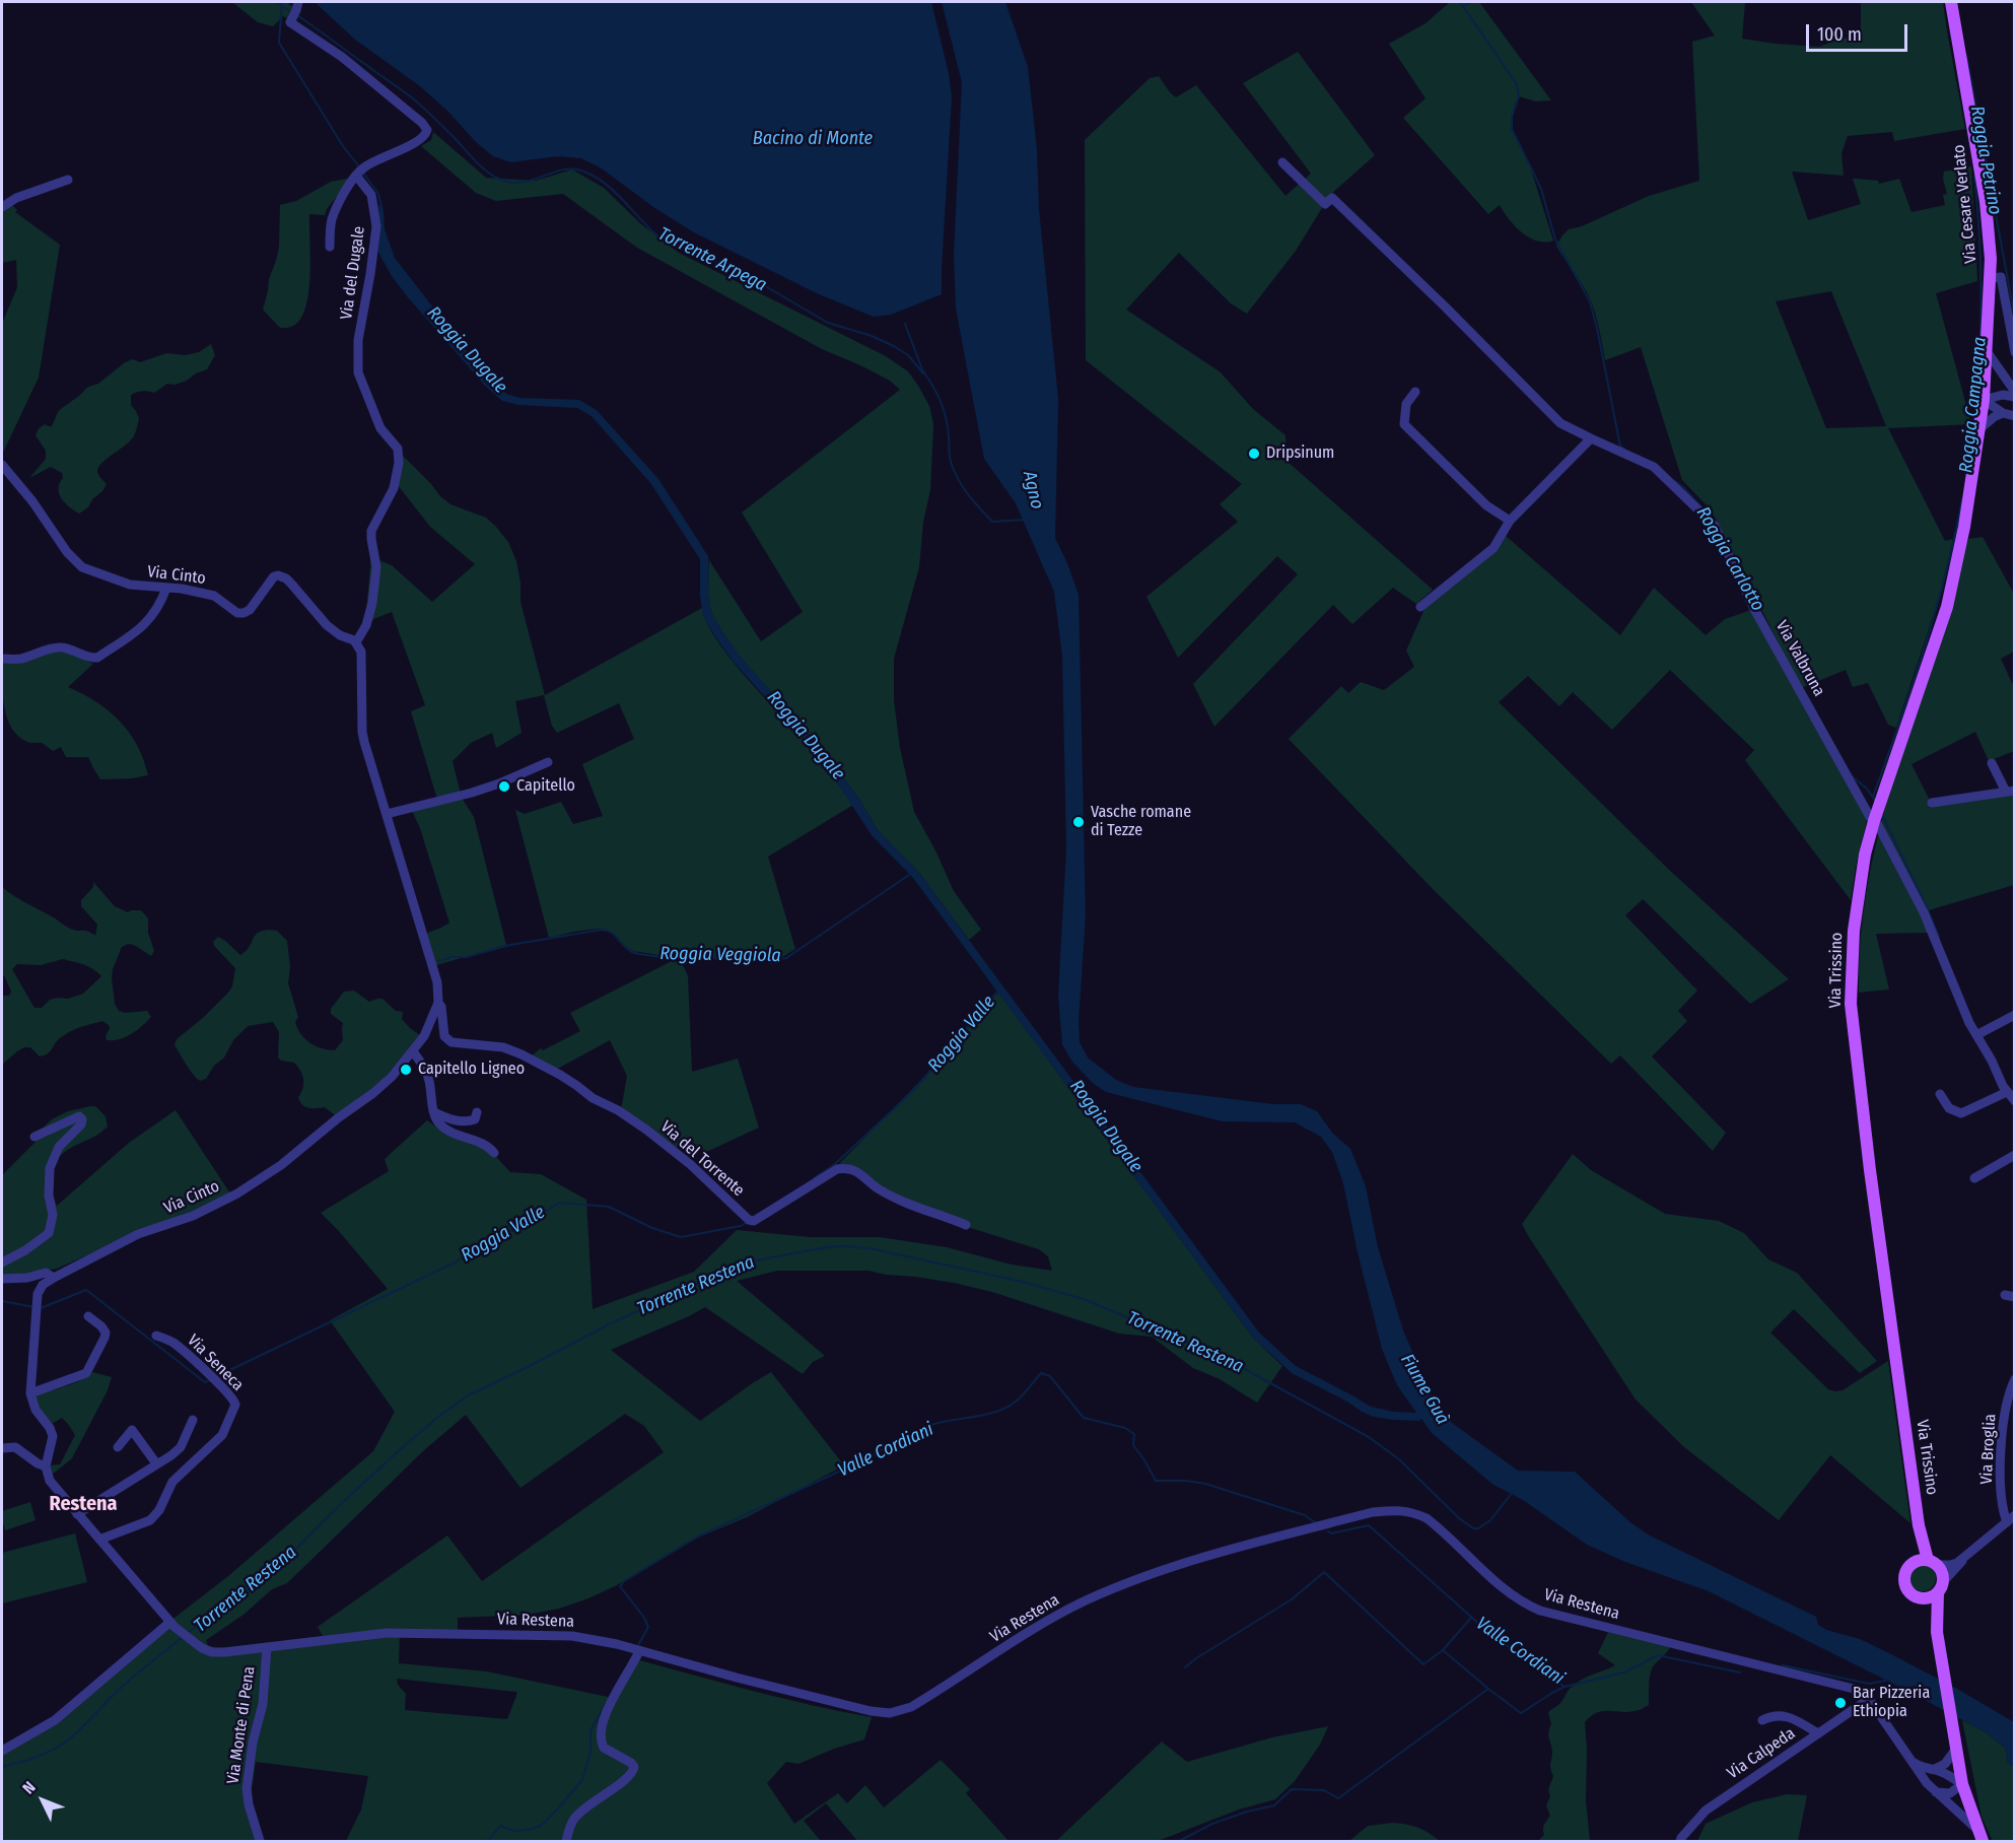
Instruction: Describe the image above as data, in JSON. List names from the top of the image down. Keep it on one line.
{"streets":{"main road":["Via Cesare Verlato","Via Trissino"],"street":["Via del Dugale","Via Cinto","Via Valbruna","Via del Torrente","Via Seneca","Via Broglia","Via Restena","Via Monte di Pena","Via Calpeda"]},"crossings":[["Via Cesare Verlato","Via Trissino"],["Via del Dugale","Via Cinto"],["Via Cinto","Via del Torrente"],["Via Valbruna","Via Trissino"],["Via Seneca","Via Restena"],["Via Restena","Via Monte di Pena"],["Via Restena","Via Calpeda"]],"districts":["Restena"],"water":["Bacino di Monte","Roggia Petrino","Torrente Arpega","Roggia Dugale","Roggia Campagna","Agno","Roggia Carlotto","Roggia Veggiola","Roggia Valle","Torrente Restena","Fiume Guà","Valle Cordiani"],"places":["Dripsinum","Capitello","Vasche romane di Tezze","Capitello Ligneo","Bar Pizzeria Ethiopia"],"scale_bar":"100 m","north":"top left"}
